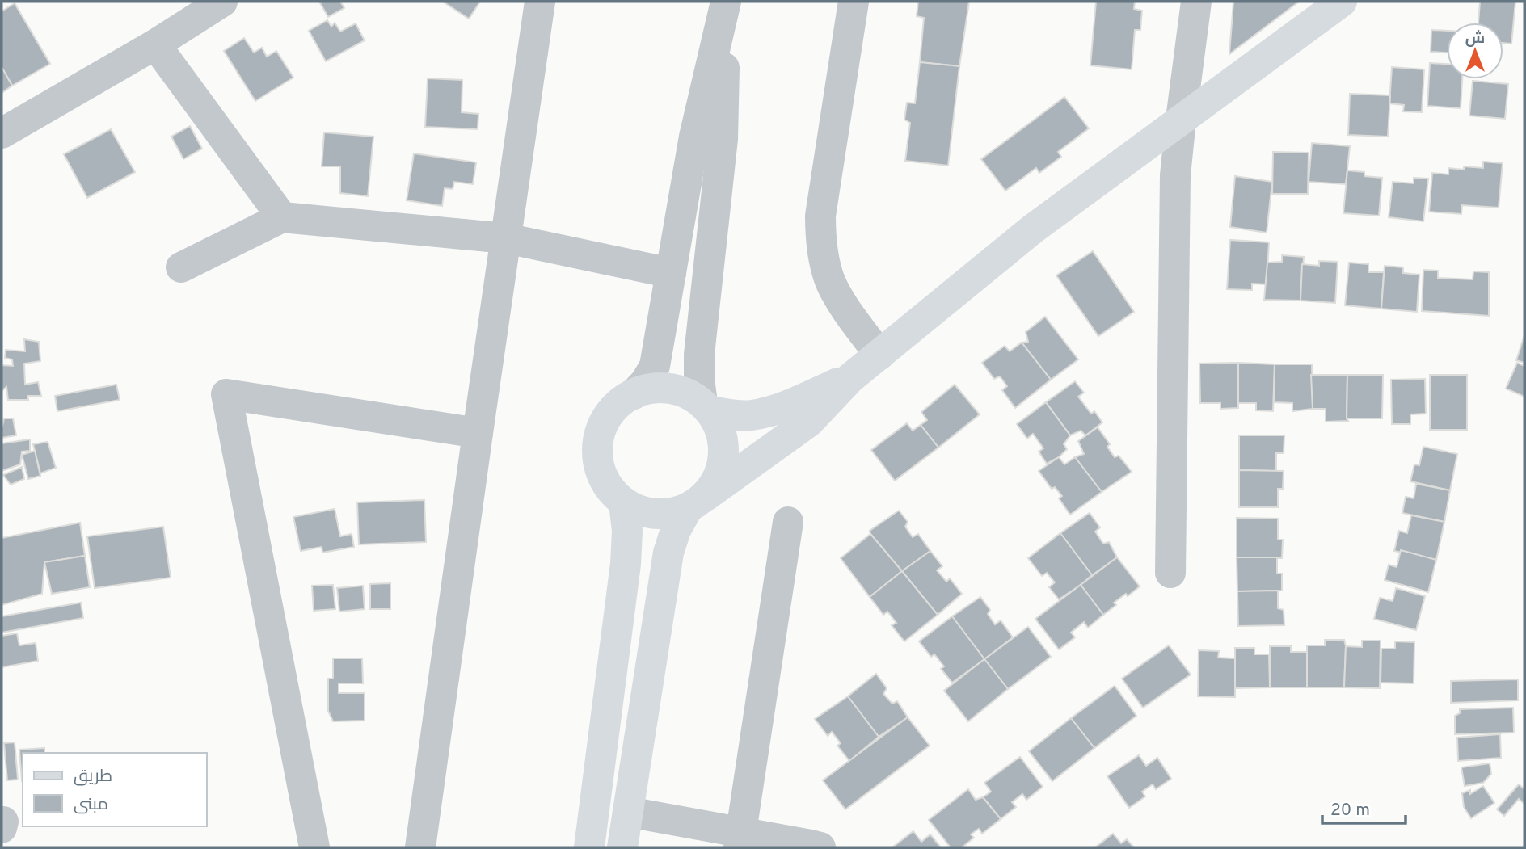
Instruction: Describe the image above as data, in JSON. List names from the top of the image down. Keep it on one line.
{"legend":["طريق","مبنى"],"scale_bar":"20 m","north":"top"}
